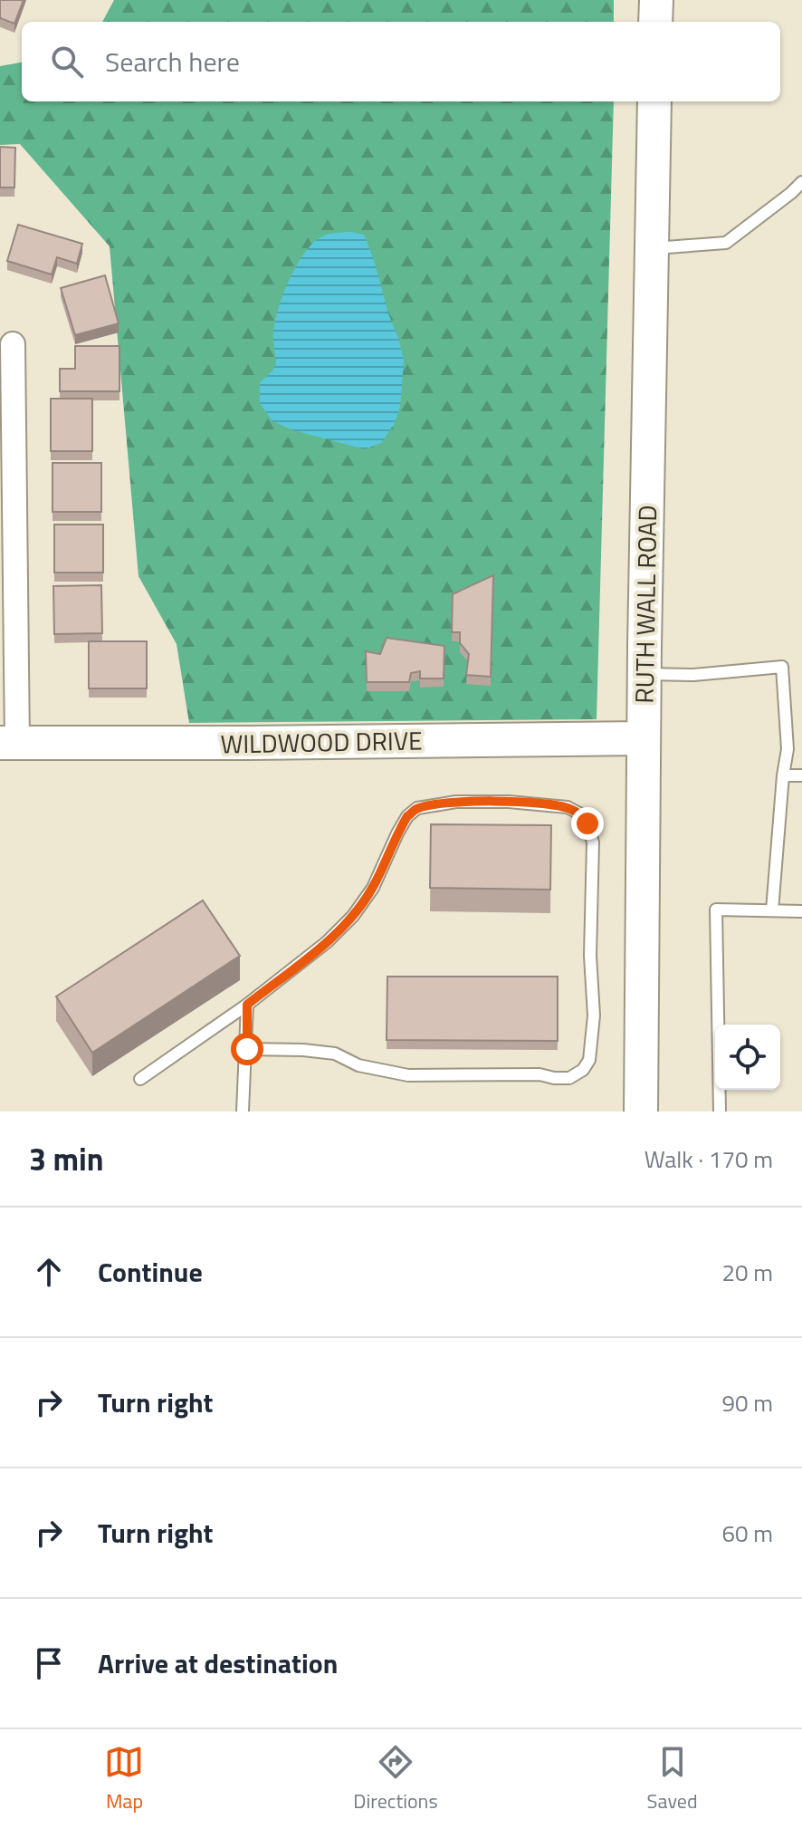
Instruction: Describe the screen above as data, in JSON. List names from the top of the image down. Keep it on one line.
{"streets":{"street":["RUTH WALL ROAD","WILDWOOD DRIVE"]},"crossings":[["RUTH WALL ROAD","WILDWOOD DRIVE"]],"page":{"search":"Search here","heading":["3 min","Walk · 170 m"],"list":[["Continue","20 m"],["Turn right","90 m"],["Turn right","60 m"],"Arrive at destination"],"nav":["Map","Directions","Saved"]}}
